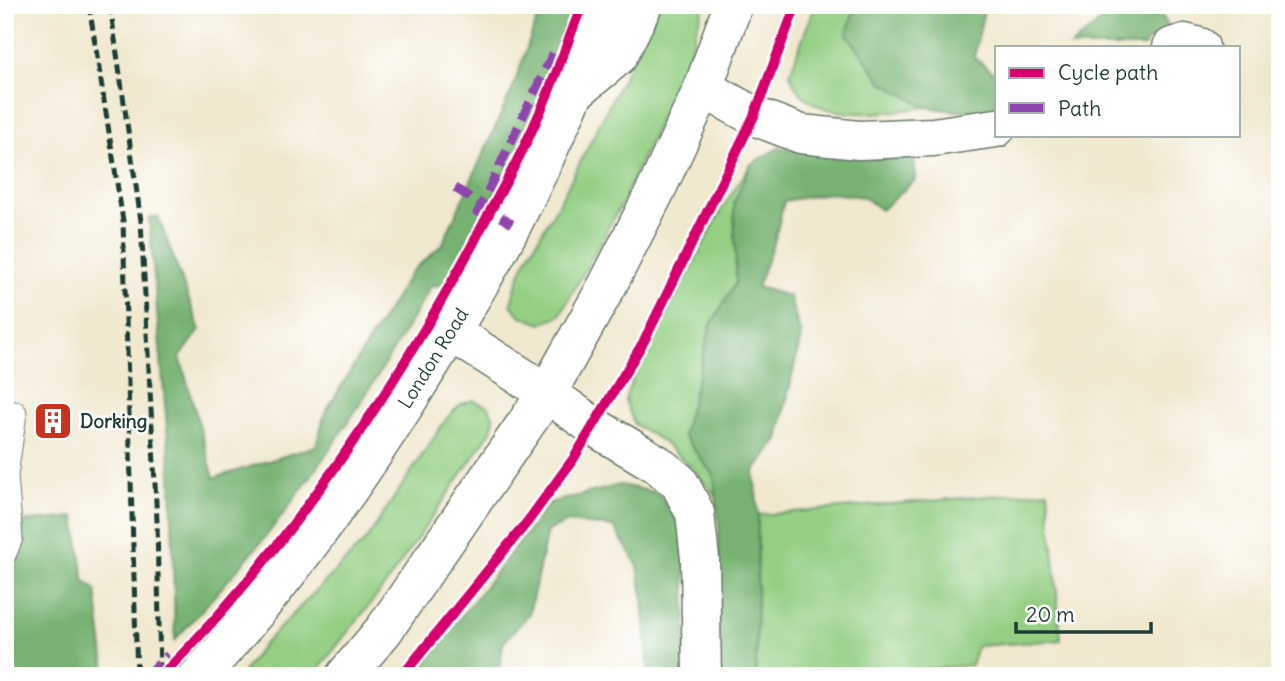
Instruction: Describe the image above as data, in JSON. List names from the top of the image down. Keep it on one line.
{"streets":{"main road":["London Road"]},"places":{"building":["Dorking"]},"legend":["Cycle path","Path"],"scale_bar":"20 m"}
